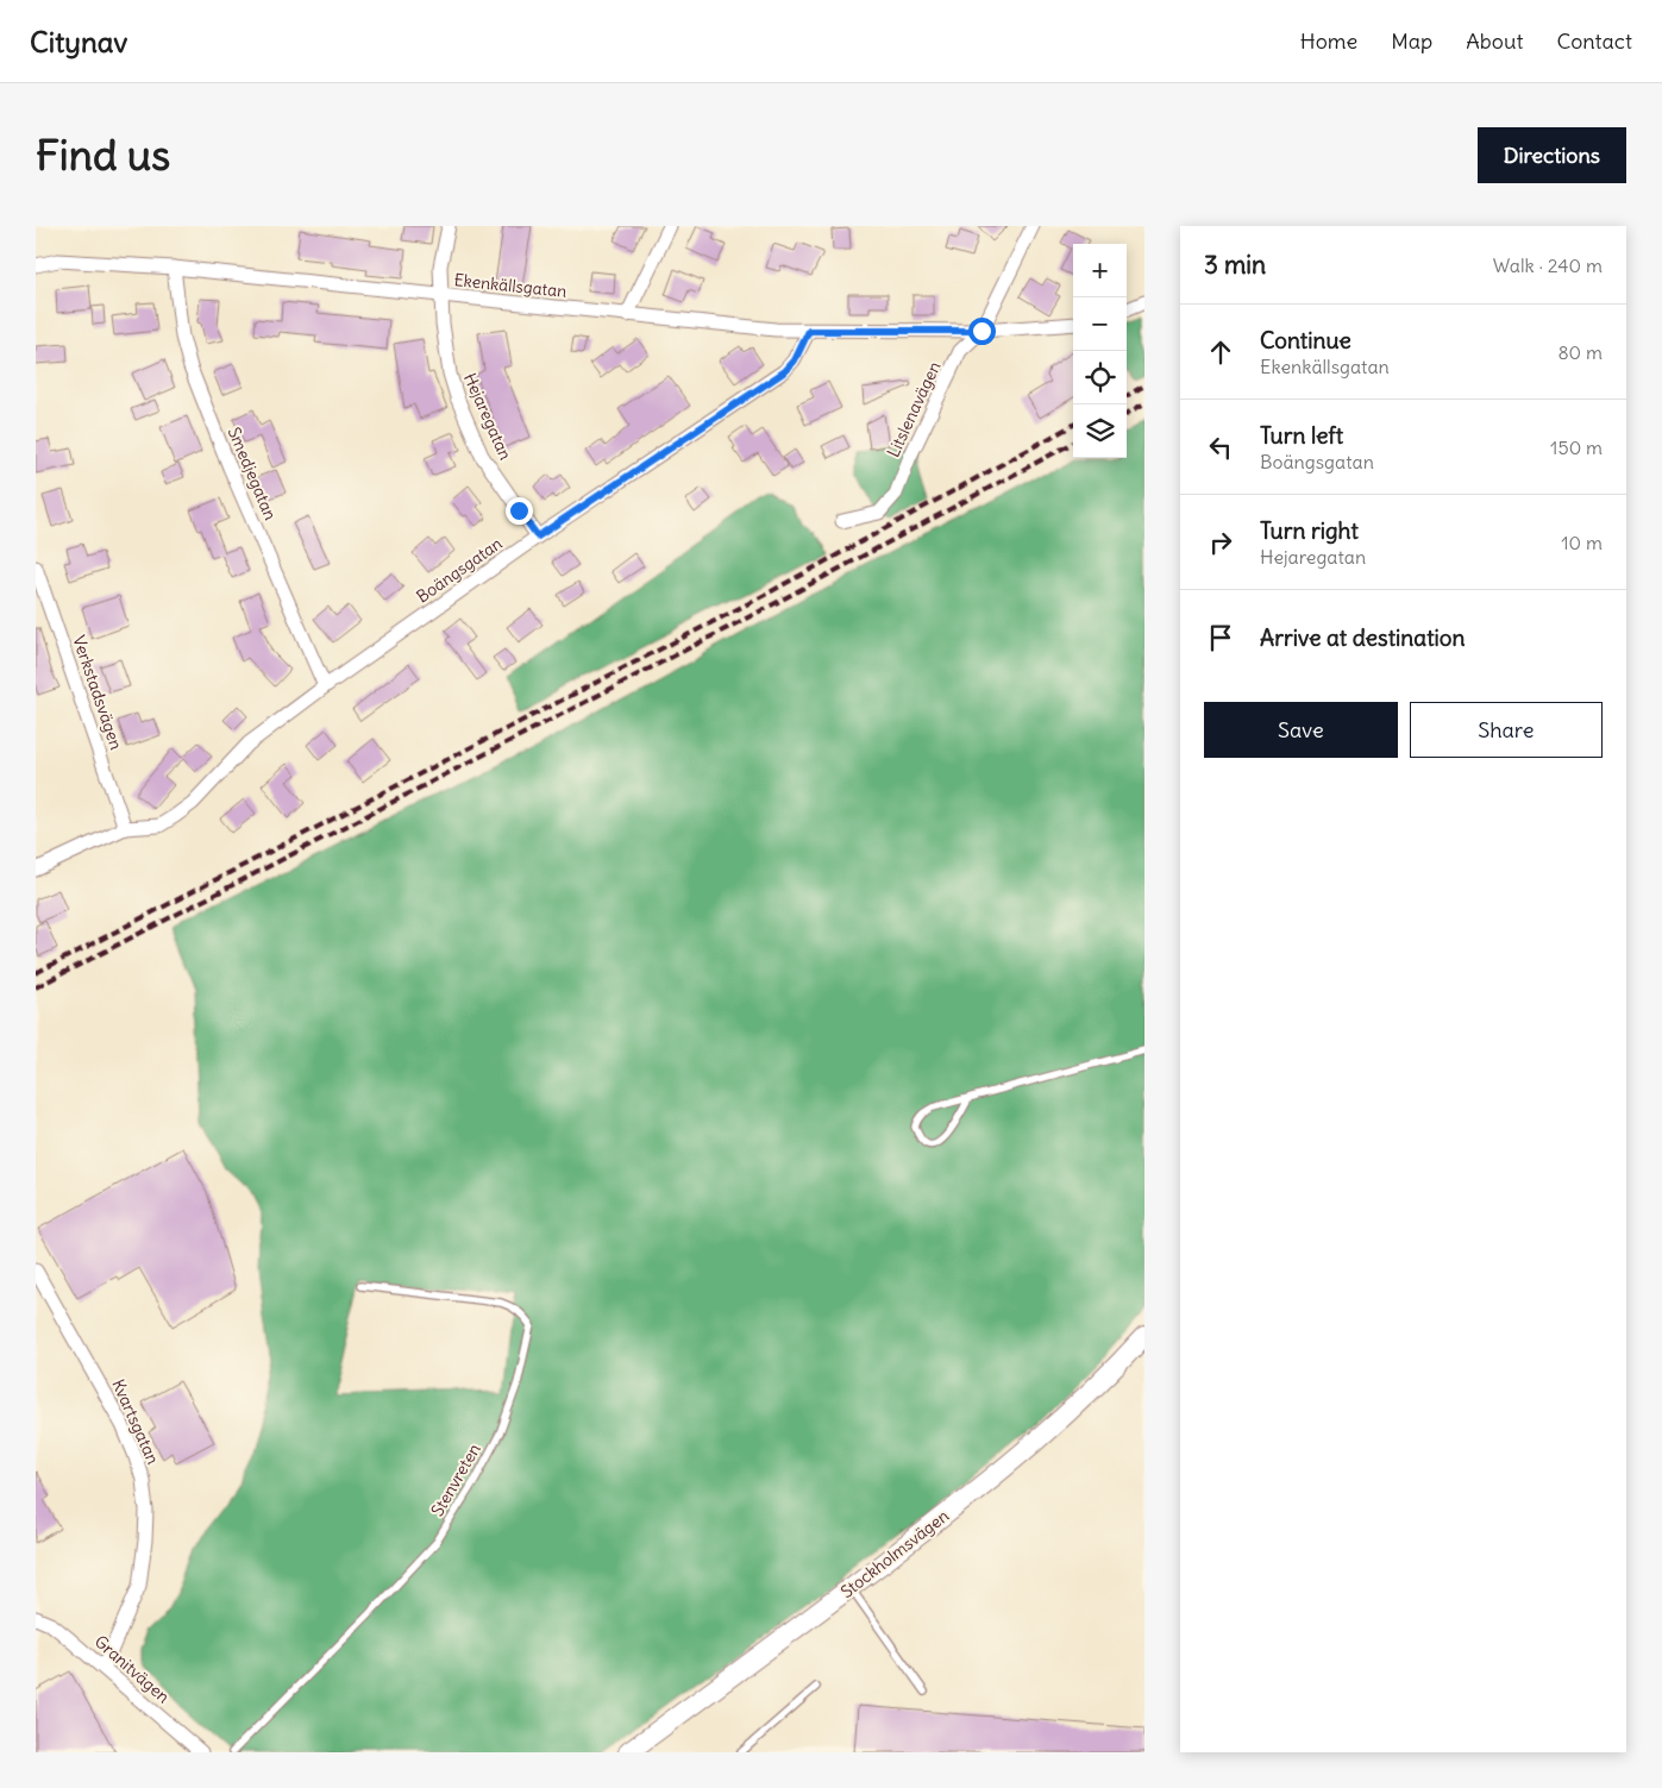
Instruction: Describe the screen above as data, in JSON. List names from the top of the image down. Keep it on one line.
{"streets":{"main road":["Stockholmsvägen"],"street":["Ekenkällsgatan","Litslenavägen","Hejaregatan","Smedjegatan","Boängsgatan","Verkstadsvägen","Kvartsgatan","Granitvägen"],"lane":["Stenvreten"]},"crossings":[["Ekenkällsgatan","Litslenavägen"],["Ekenkällsgatan","Hejaregatan"],["Ekenkällsgatan","Smedjegatan"],["Ekenkällsgatan","Boängsgatan"],["Hejaregatan","Boängsgatan"],["Smedjegatan","Boängsgatan"],["Boängsgatan","Verkstadsvägen"],["Kvartsgatan","Granitvägen"]],"page":{"header":"Citynav","nav":["Home","Map","About","Contact"],"buttons":["Directions",["Save","Share"]],"title":"Find us","heading":["3 min","Walk · 240 m"],"map_buttons":["+","−"],"list":[["Continue","Ekenkällsgatan","80 m"],["Turn left","Boängsgatan","150 m"],["Turn right","Hejaregatan","10 m"],"Arrive at destination"]}}
